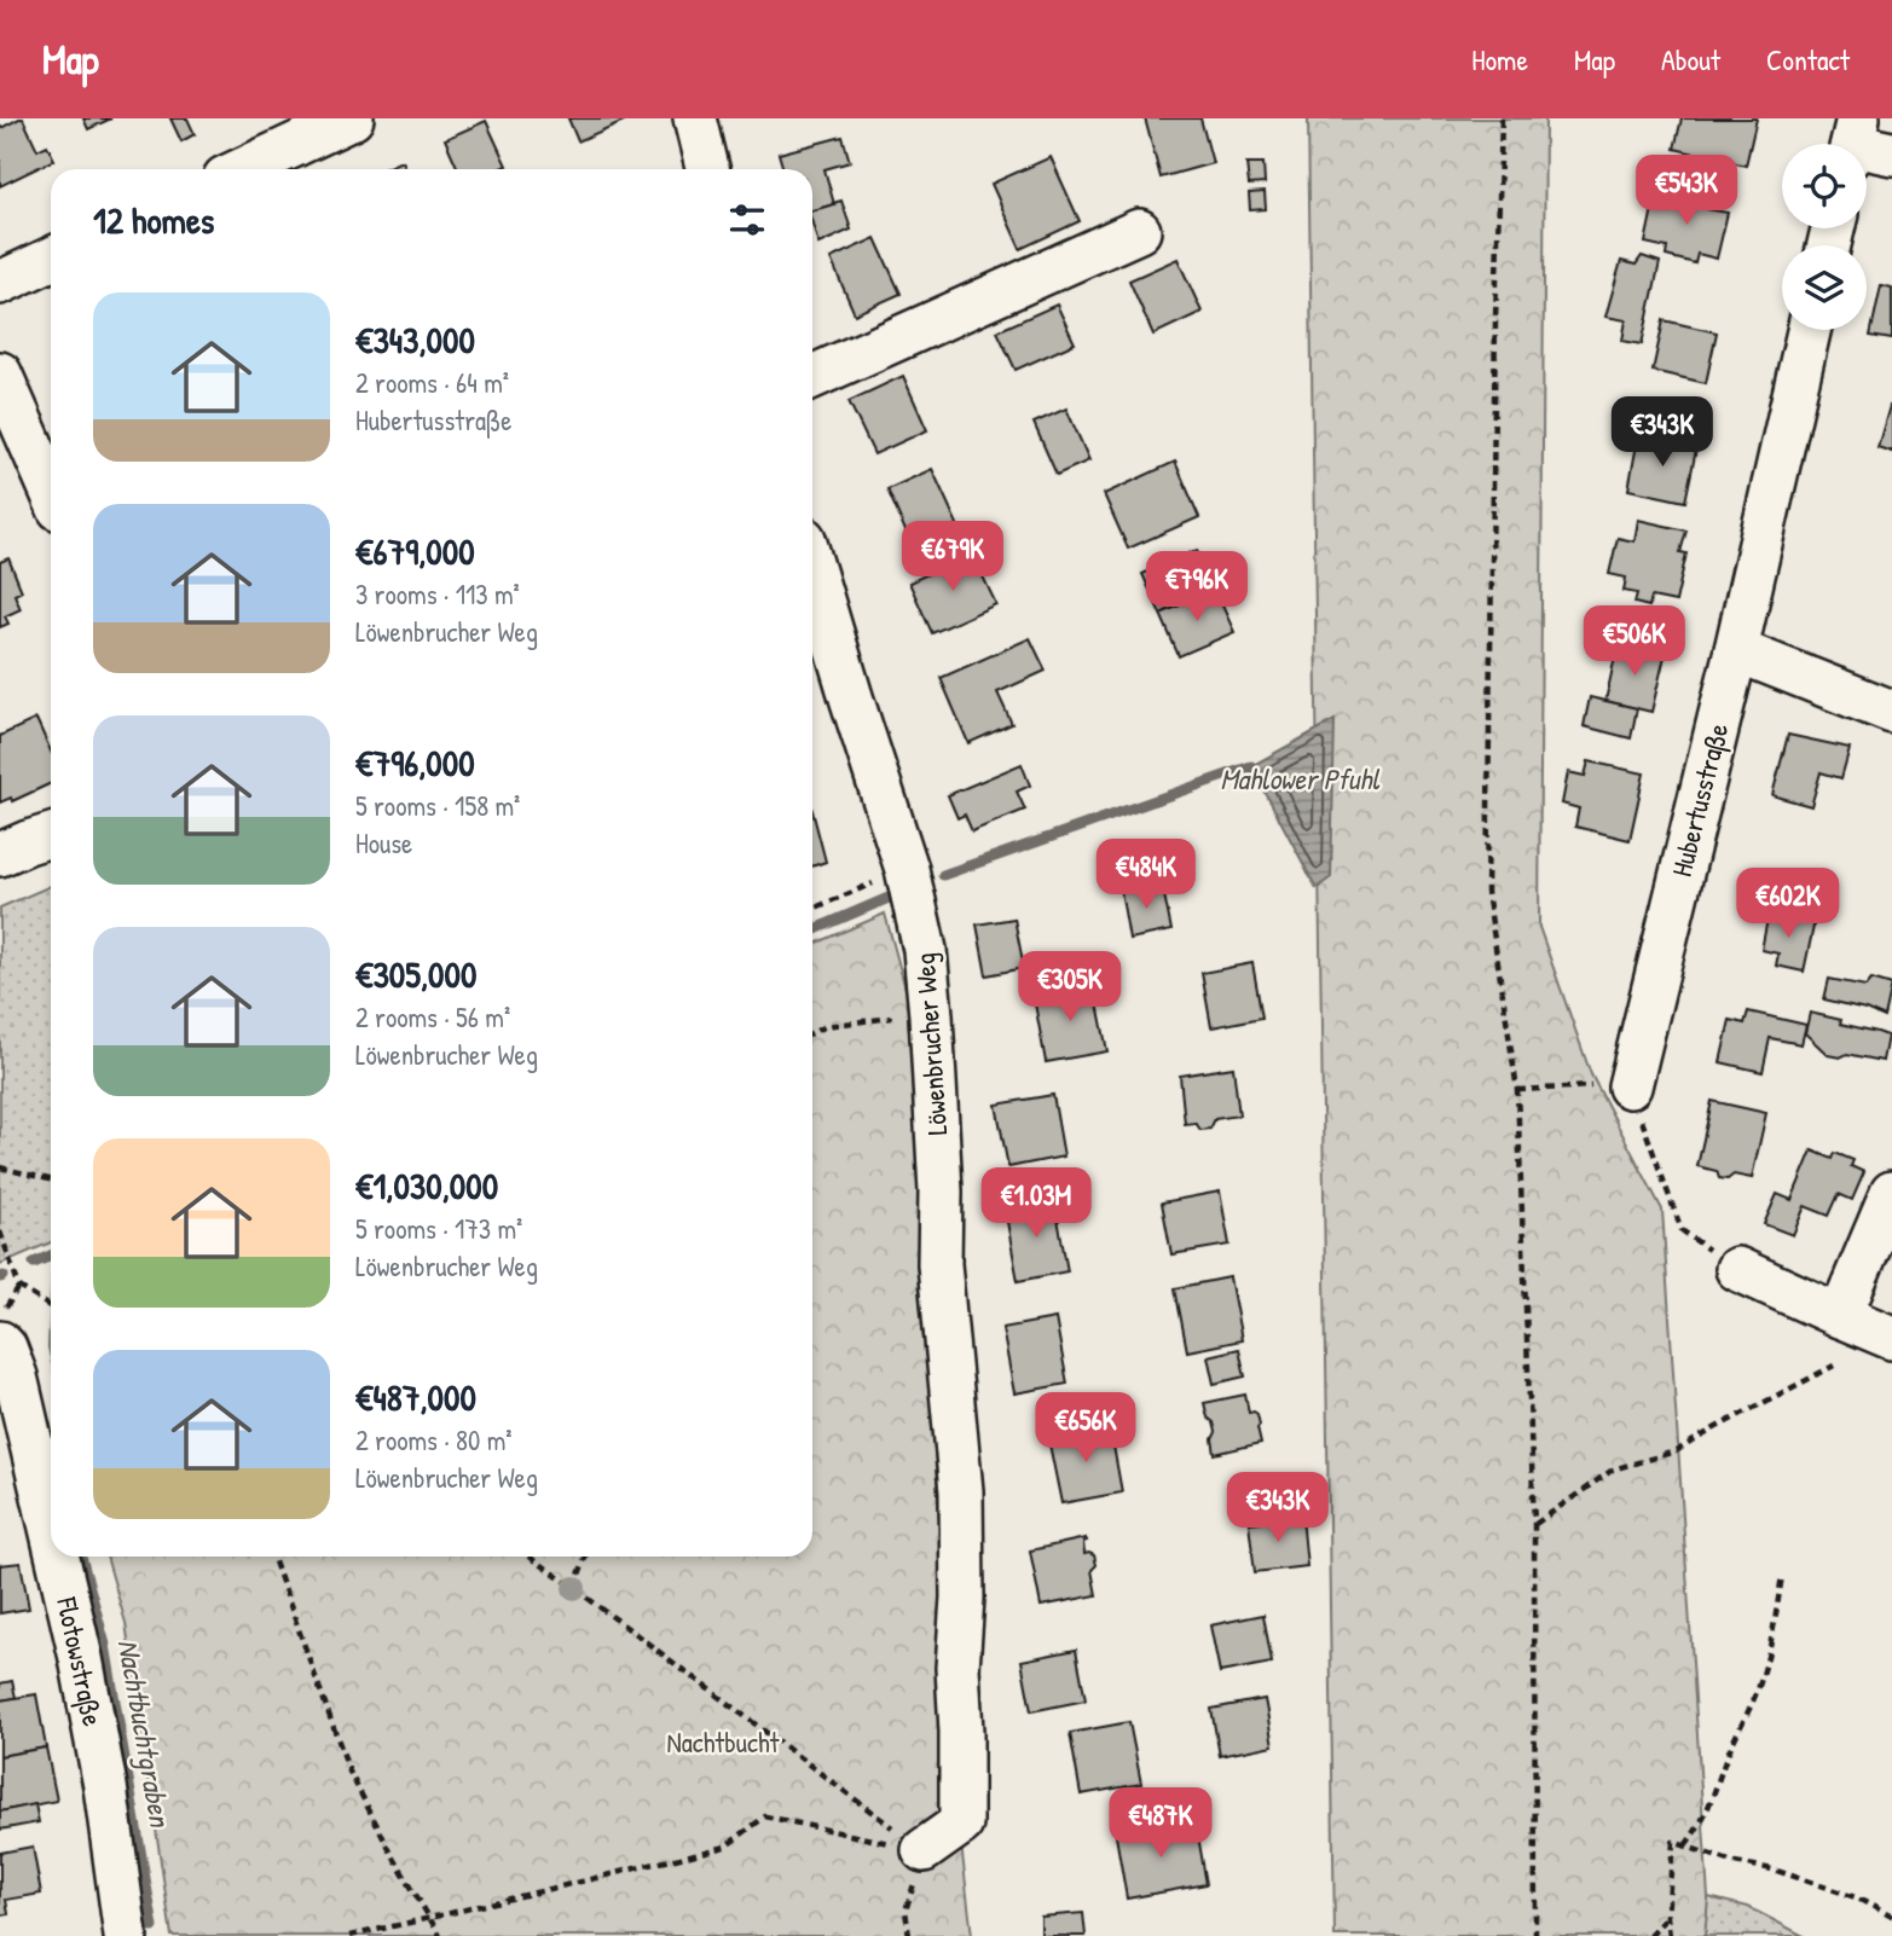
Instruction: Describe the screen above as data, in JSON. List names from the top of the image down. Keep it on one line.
{"streets":{"street":["Hubertusstraße","Löwenbrucher Weg","Flotowstraße"]},"water":["Mahlower Pfuhl","Nachtbuchtgraben"],"parks":["Nachtbucht"],"page":{"header":"Map","nav":["Home","Map","About","Contact"],"price":["€543K","€343K","€679K","€796K","€506K","€484K","€602K","€305K","€1.03M","€656K","€343K","€487K"],"heading":"12 homes","list":[{"name":"€343,000","note":"2 rooms · 64 m² · Hubertusstraße"},{"name":"€679,000","note":"3 rooms · 113 m² · Löwenbrucher Weg"},{"name":"€796,000","note":"5 rooms · 158 m² · House"},{"name":"€305,000","note":"2 rooms · 56 m² · Löwenbrucher Weg"},{"name":"€1,030,000","note":"5 rooms · 173 m² · Löwenbrucher Weg"},{"name":"€487,000","note":"2 rooms · 80 m² · Löwenbrucher Weg"}]}}
